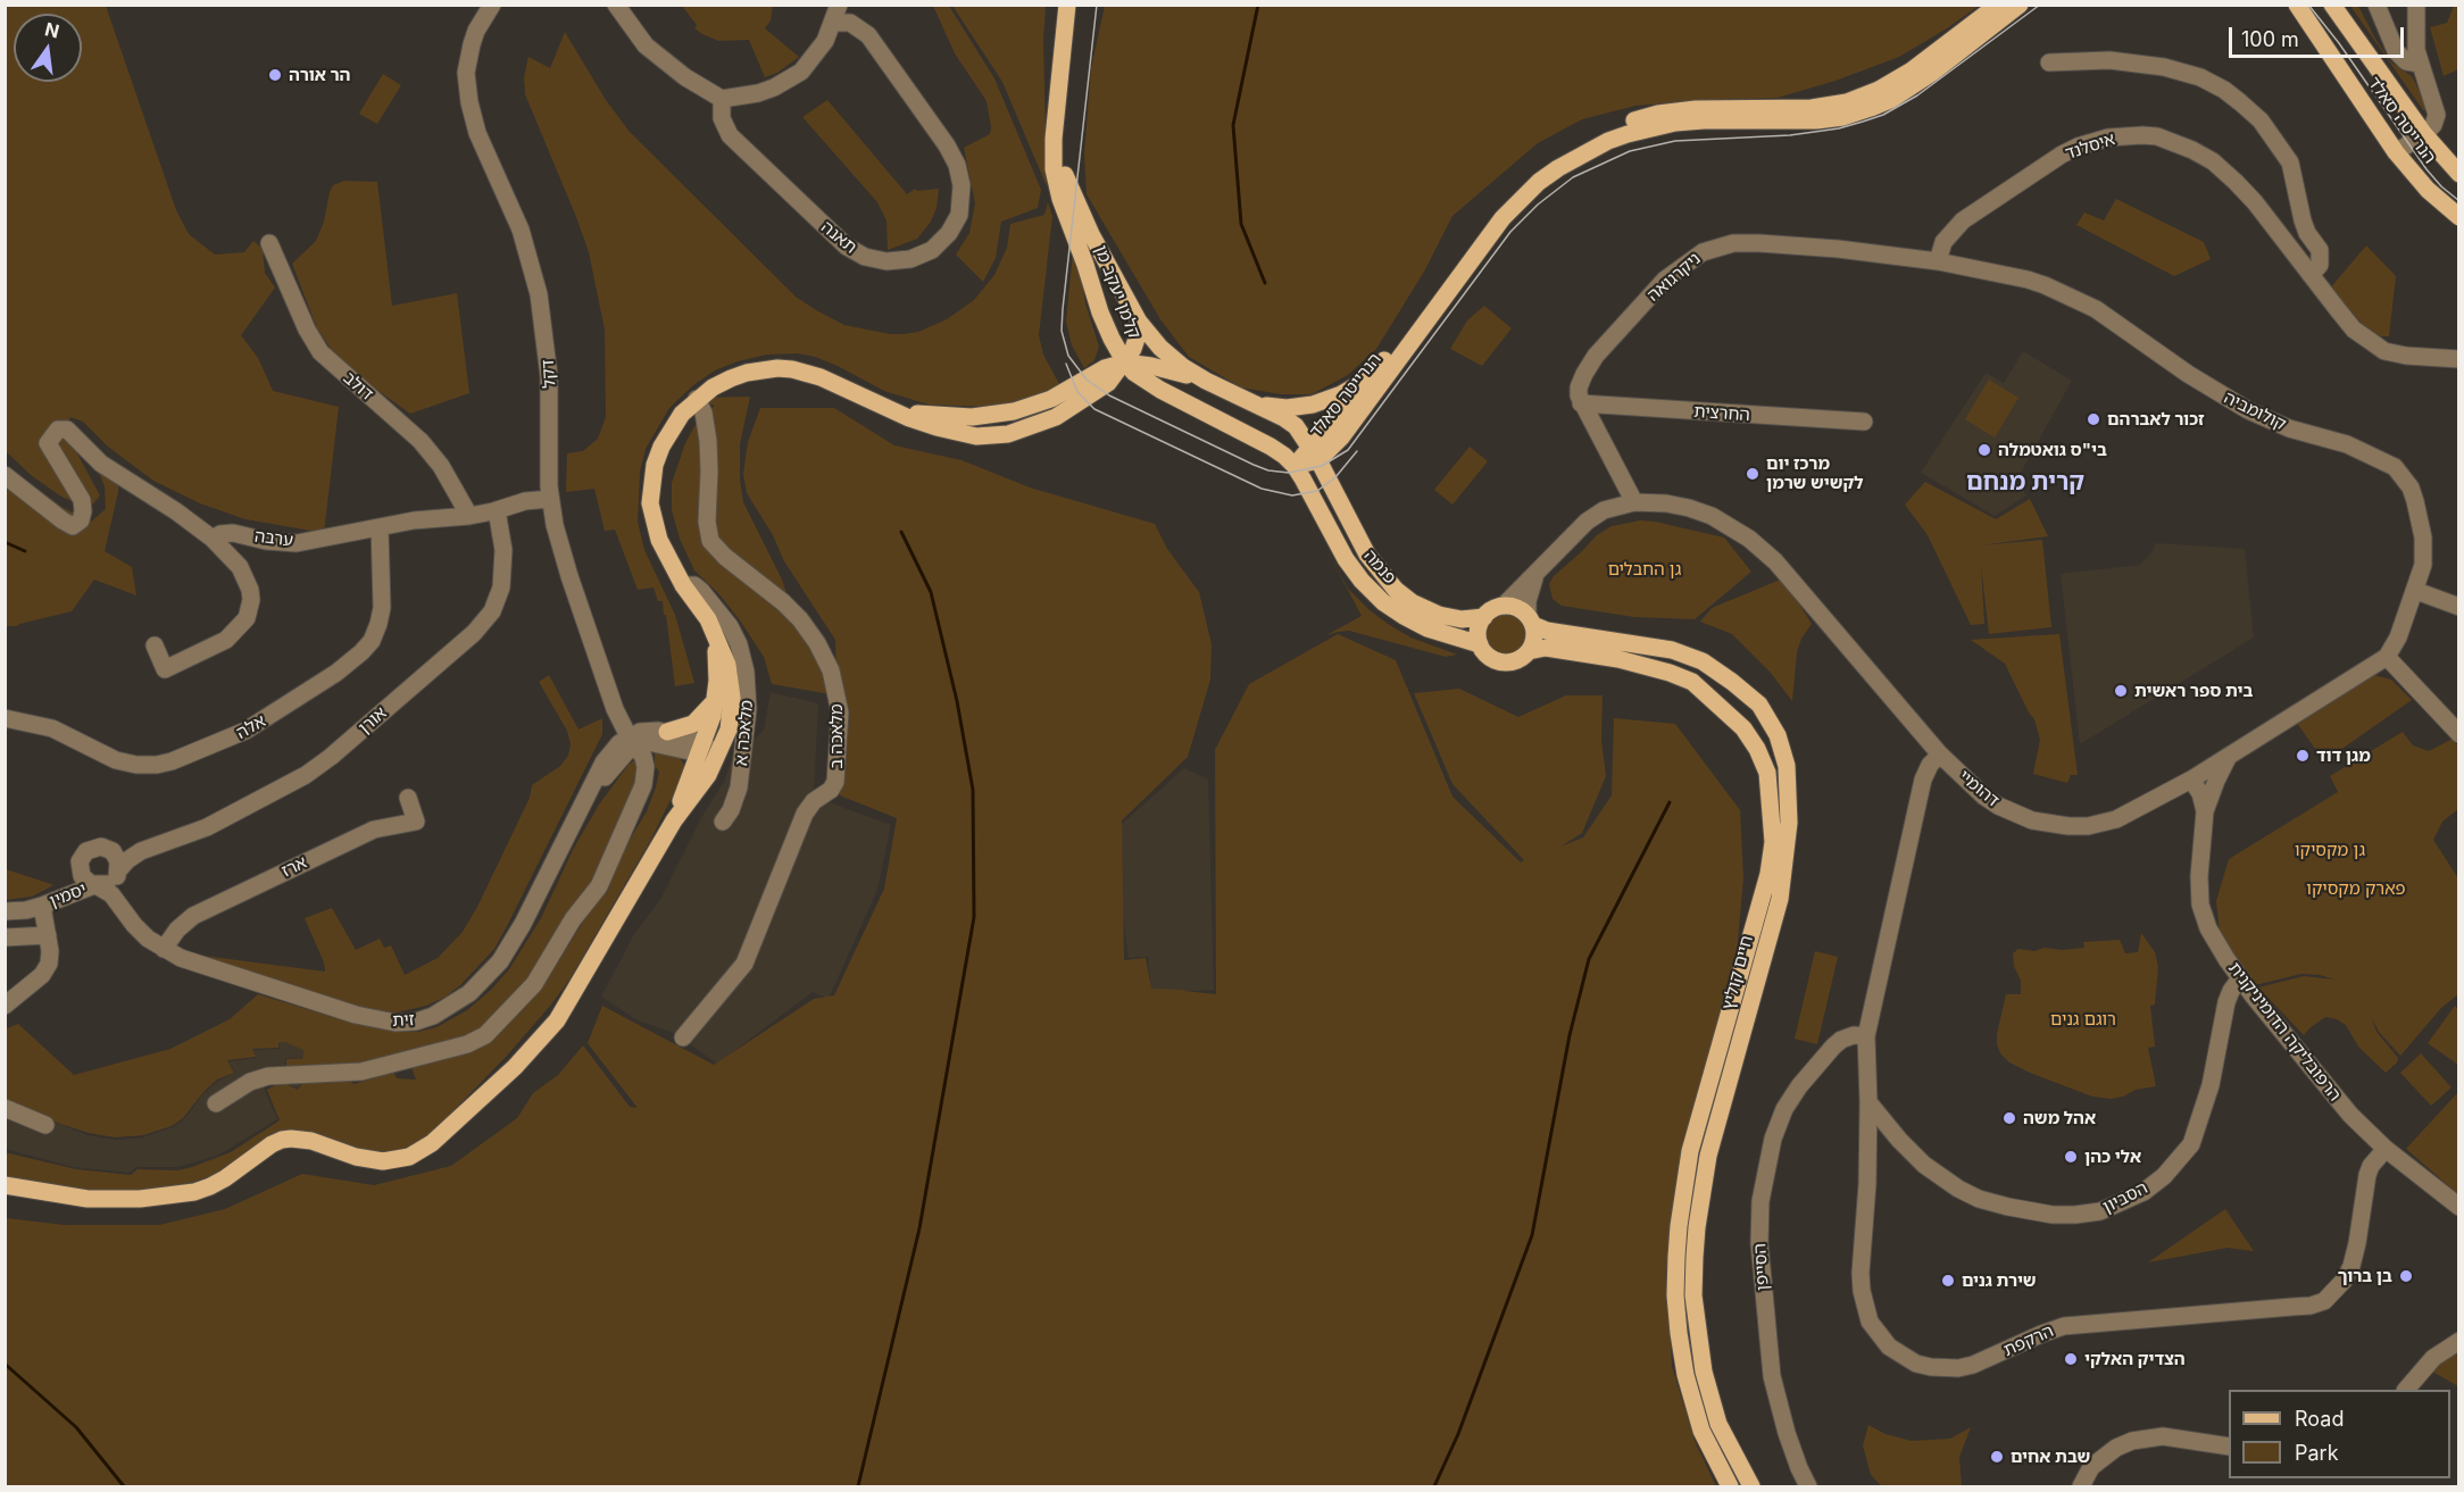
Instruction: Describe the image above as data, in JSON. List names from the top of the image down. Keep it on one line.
{"streets":{"main road":["הנרייטה סאלד","קלמן יעקב מן","פנמה","חיים קוליץ"],"street":["איסלנד","תאנה","ניקרגואה","דקל","דולב","קולומביה","החרצית","ערבה","אורן","אלה","מלאכה א","מלאכה ב","דהומיי","ארז","יסמין","זית","הרפובליקה הדומיניקנית","הסביון","הסייפן","הרקפת"]},"crossings":[["הנרייטה סאלד","קלמן יעקב מן"],["הנרייטה סאלד","פנמה"],["איסלנד","ניקרגואה"],["איסלנד","קולומביה"],["ניקרגואה","קולומביה"],["ניקרגואה","החרצית"],["קלמן יעקב מן","פנמה"],["דקל","ערבה"],["דקל","זית"],["דולב","ערבה"],["קולומביה","דהומיי"],["ערבה","אורן"],["ערבה","אלה"],["פנמה","חיים קוליץ"],["אורן","יסמין"],["אורן","זית"],["דהומיי","הרפובליקה הדומיניקנית"],["ארז","זית"],["יסמין","זית"],["הרפובליקה הדומיניקנית","הסביון"],["הרפובליקה הדומיניקנית","הרקפת"],["הסביון","הרקפת"],["הסייפן","הרקפת"]],"districts":["קרית מנחם"],"parks":["גן החבלים","גן מקסיקו","פארק מקסיקו","רוגם גנים"],"places":["הר אורה","זכור לאברהם","בי\"ס גואטמלה","מרכז יום לקשיש שרמן","בית ספר ראשית","מגן דוד","אהל משה","אלי כהן","בן ברוך","שירת גנים","הצדיק האלקי","שבת אחים"],"legend":["Road","Park"],"scale_bar":"100 m","north":"top"}
